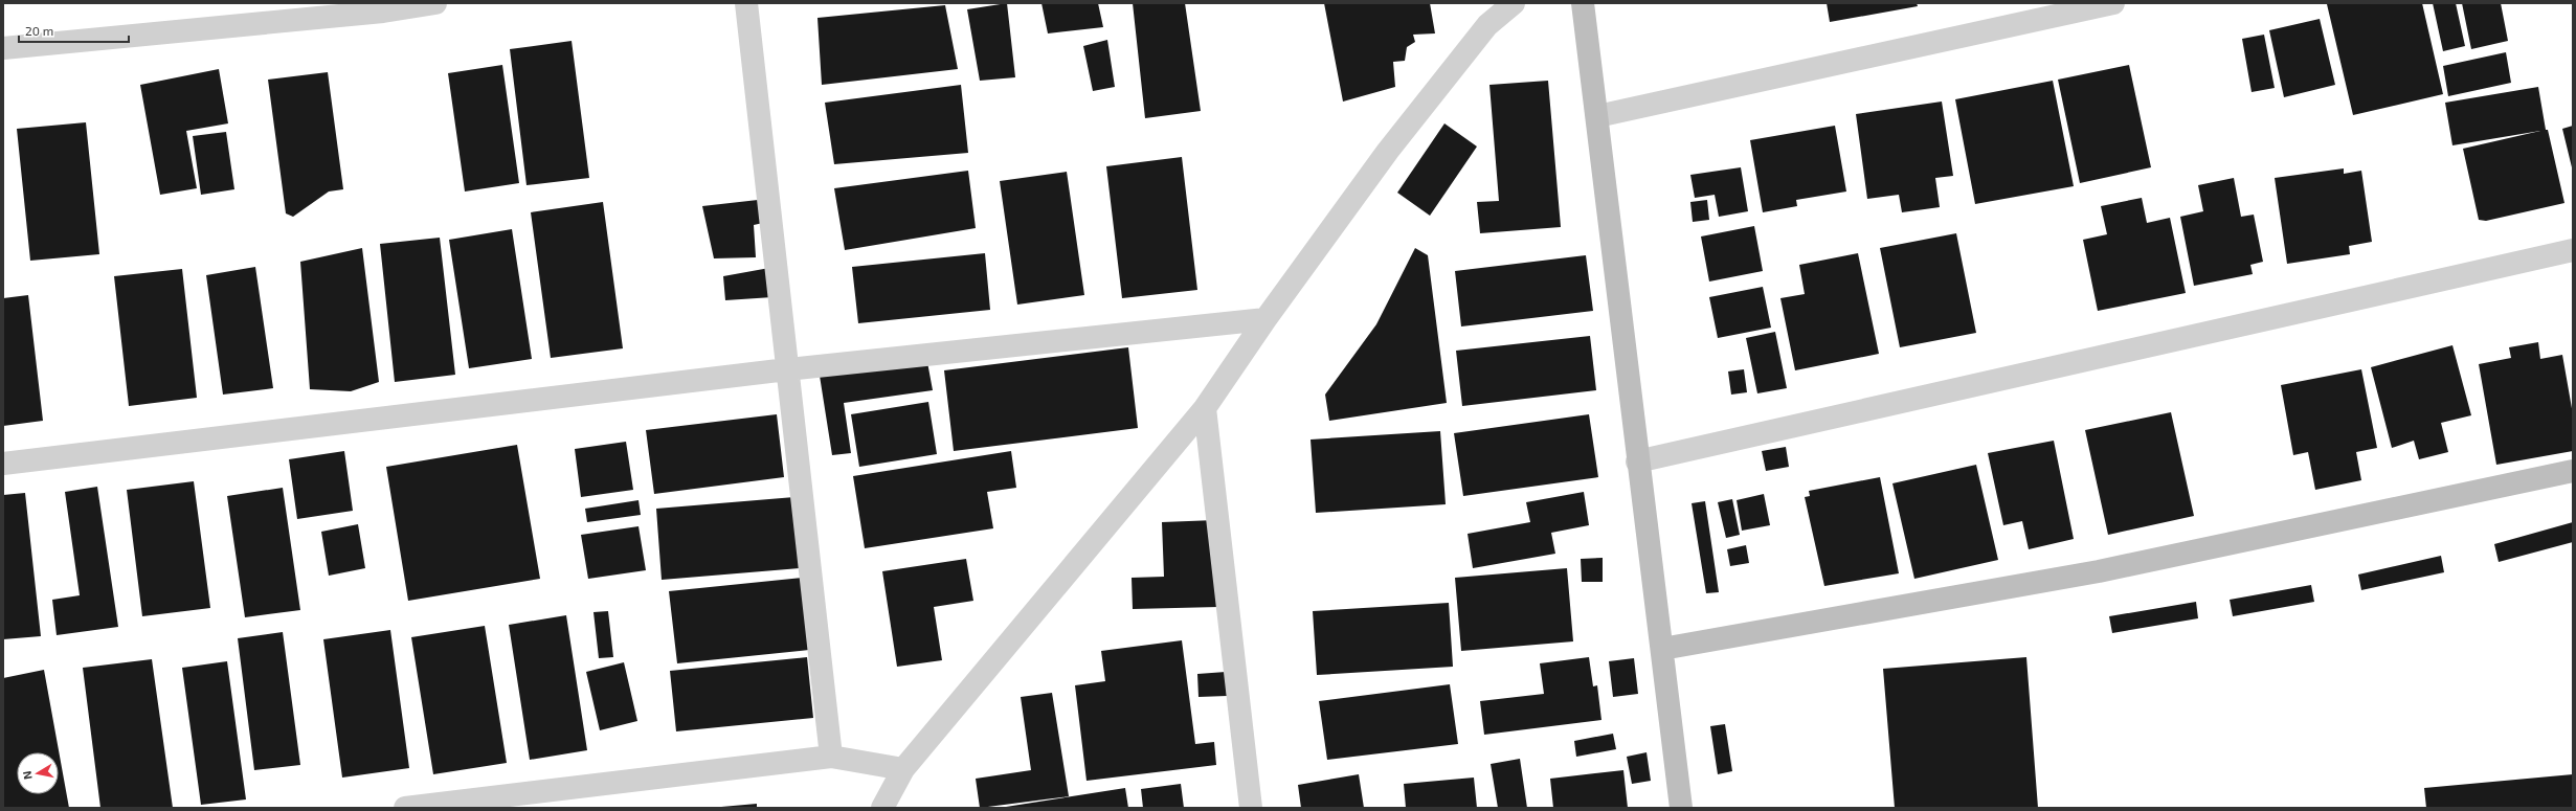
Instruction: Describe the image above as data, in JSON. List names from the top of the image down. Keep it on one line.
{"scale_bar":"20 m","north":"left"}
